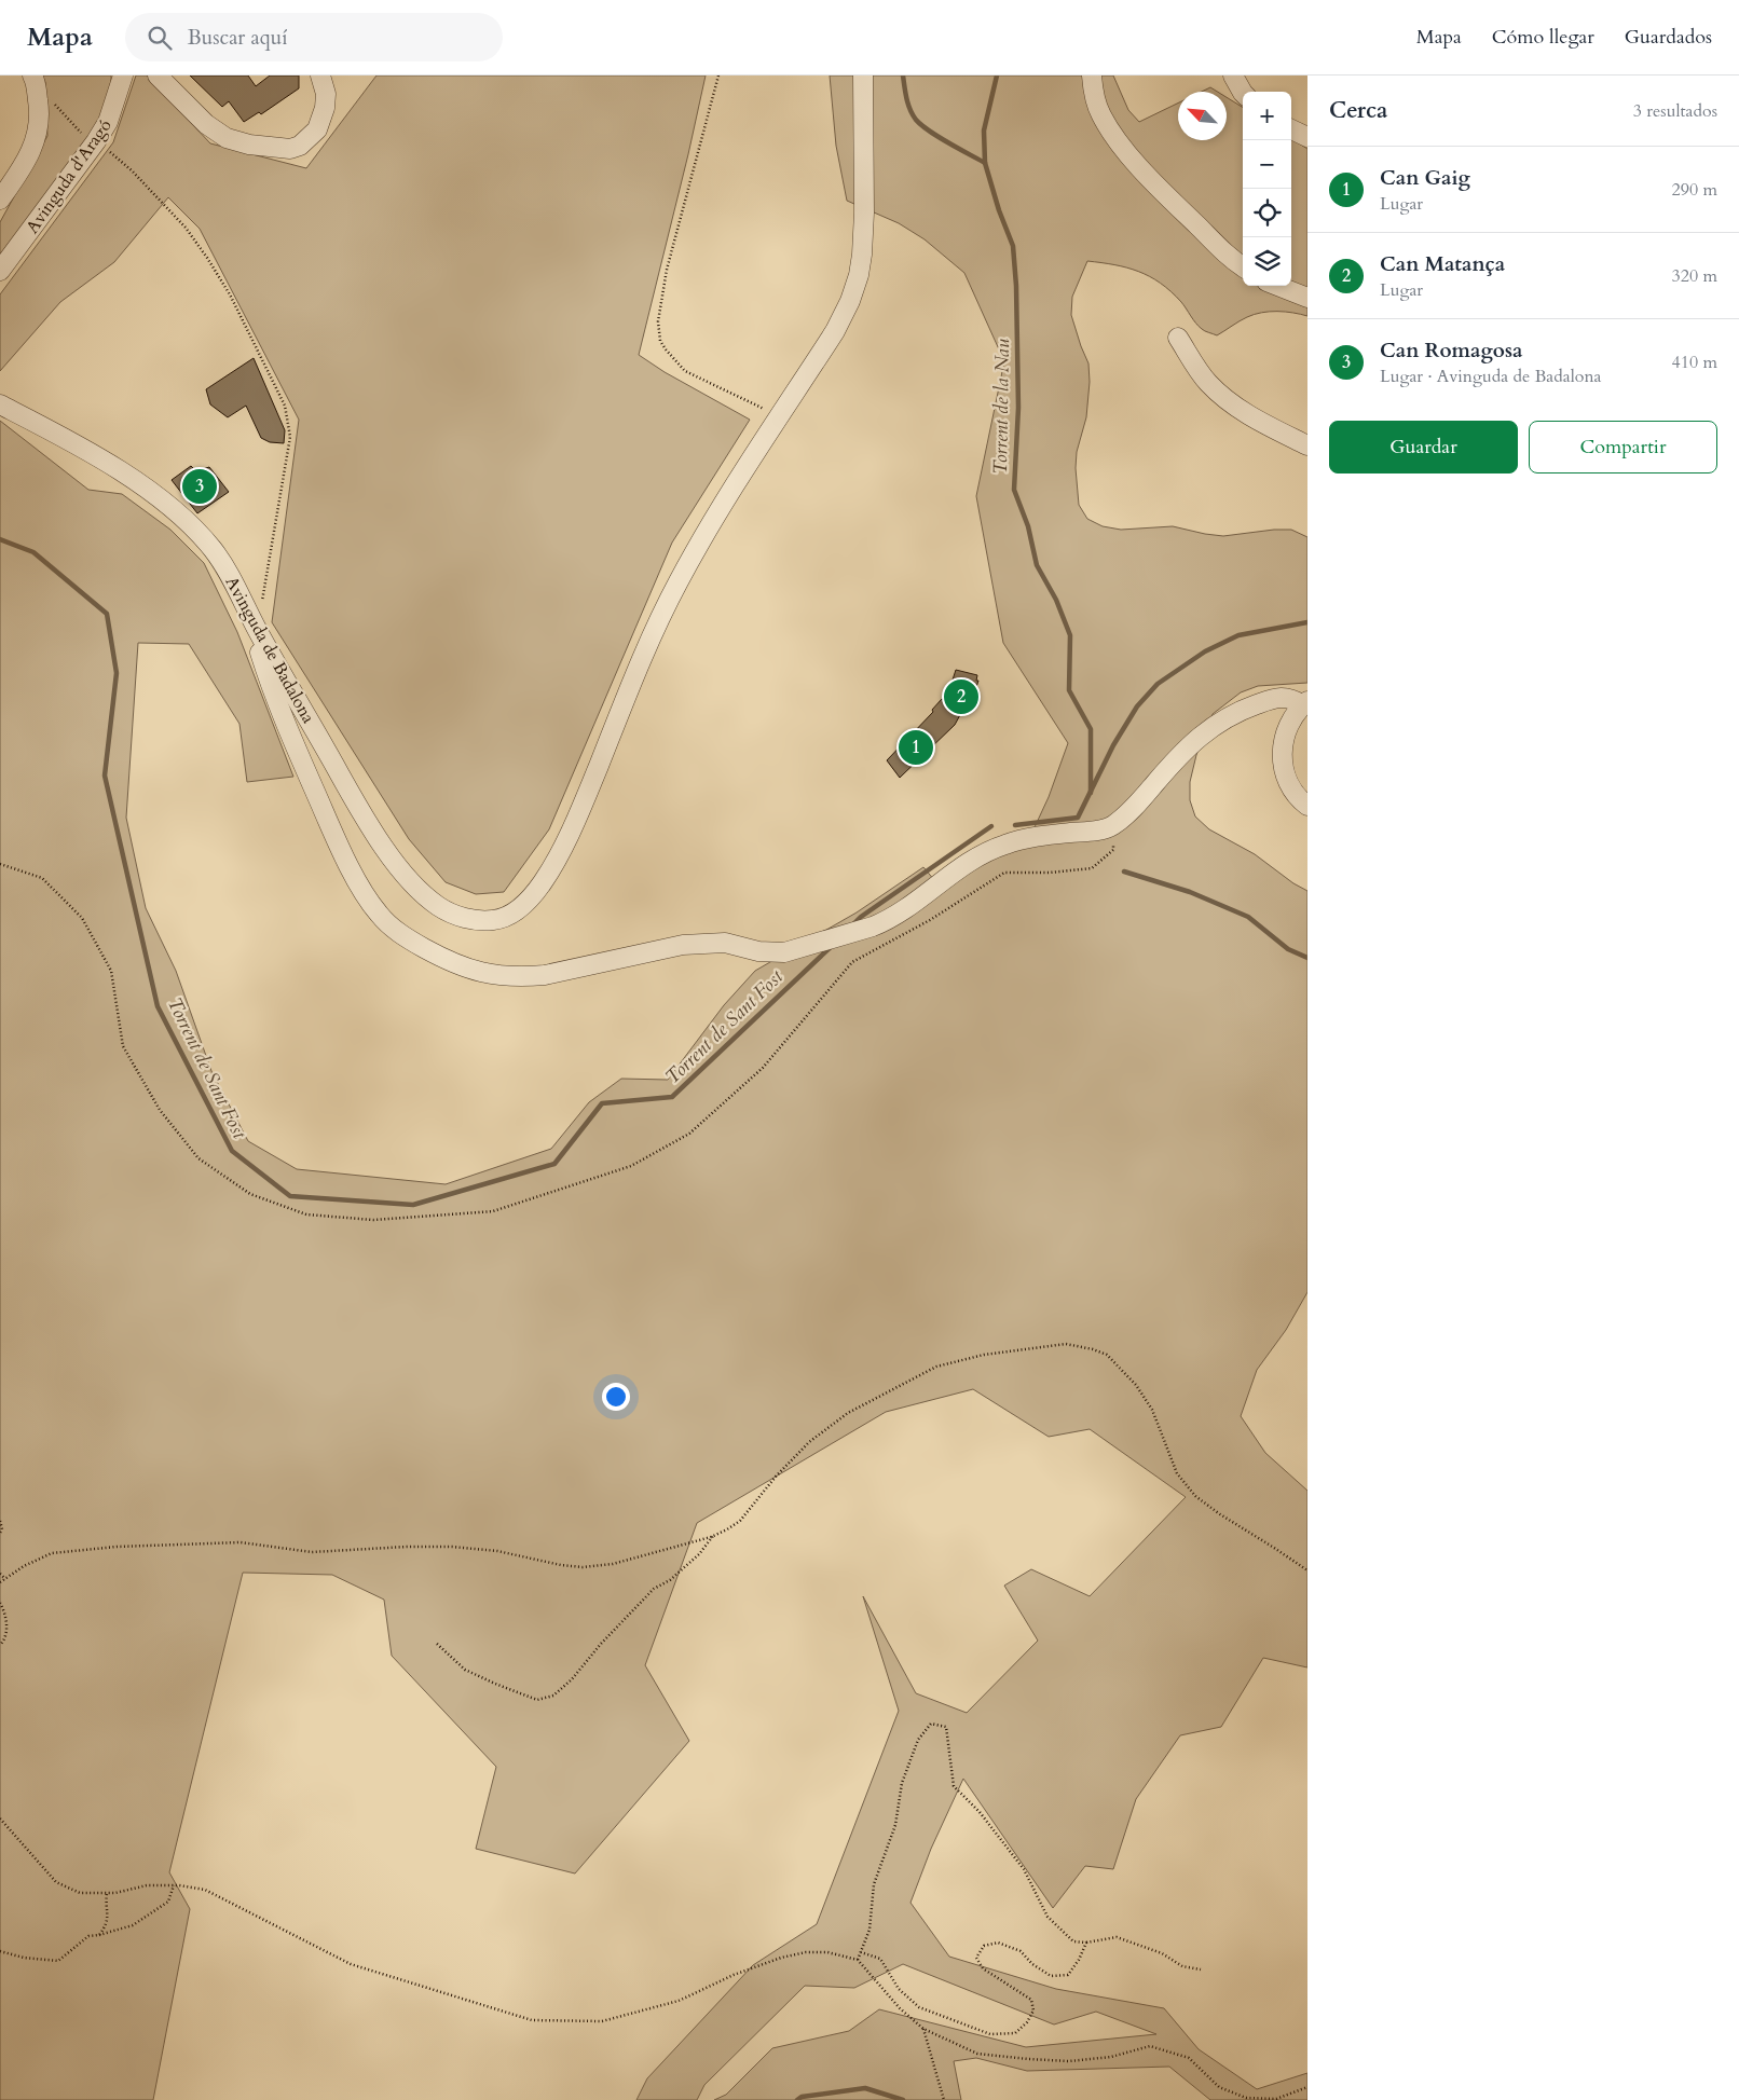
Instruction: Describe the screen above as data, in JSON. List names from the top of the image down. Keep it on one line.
{"streets":{"street":["Avinguda d'Aragó","Avinguda de Badalona"]},"water":["Torrent de la Nau","Torrent de Sant Fost"],"north":"top left","page":{"header":"Mapa","search":"Buscar aquí","nav":["Mapa","Cómo llegar","Guardados"],"heading":["Cerca","3 resultados"],"map_buttons":["+","−"],"list":[{"mark":"1","name":"Can Gaig","note":"Lugar","value":"290 m"},{"mark":"2","name":"Can Matança","note":"Lugar","value":"320 m"},{"mark":"3","name":"Can Romagosa","note":"Lugar · Avinguda de Badalona","value":"410 m"}],"buttons":["Guardar","Compartir"],"pins":["3","2","1"]}}
